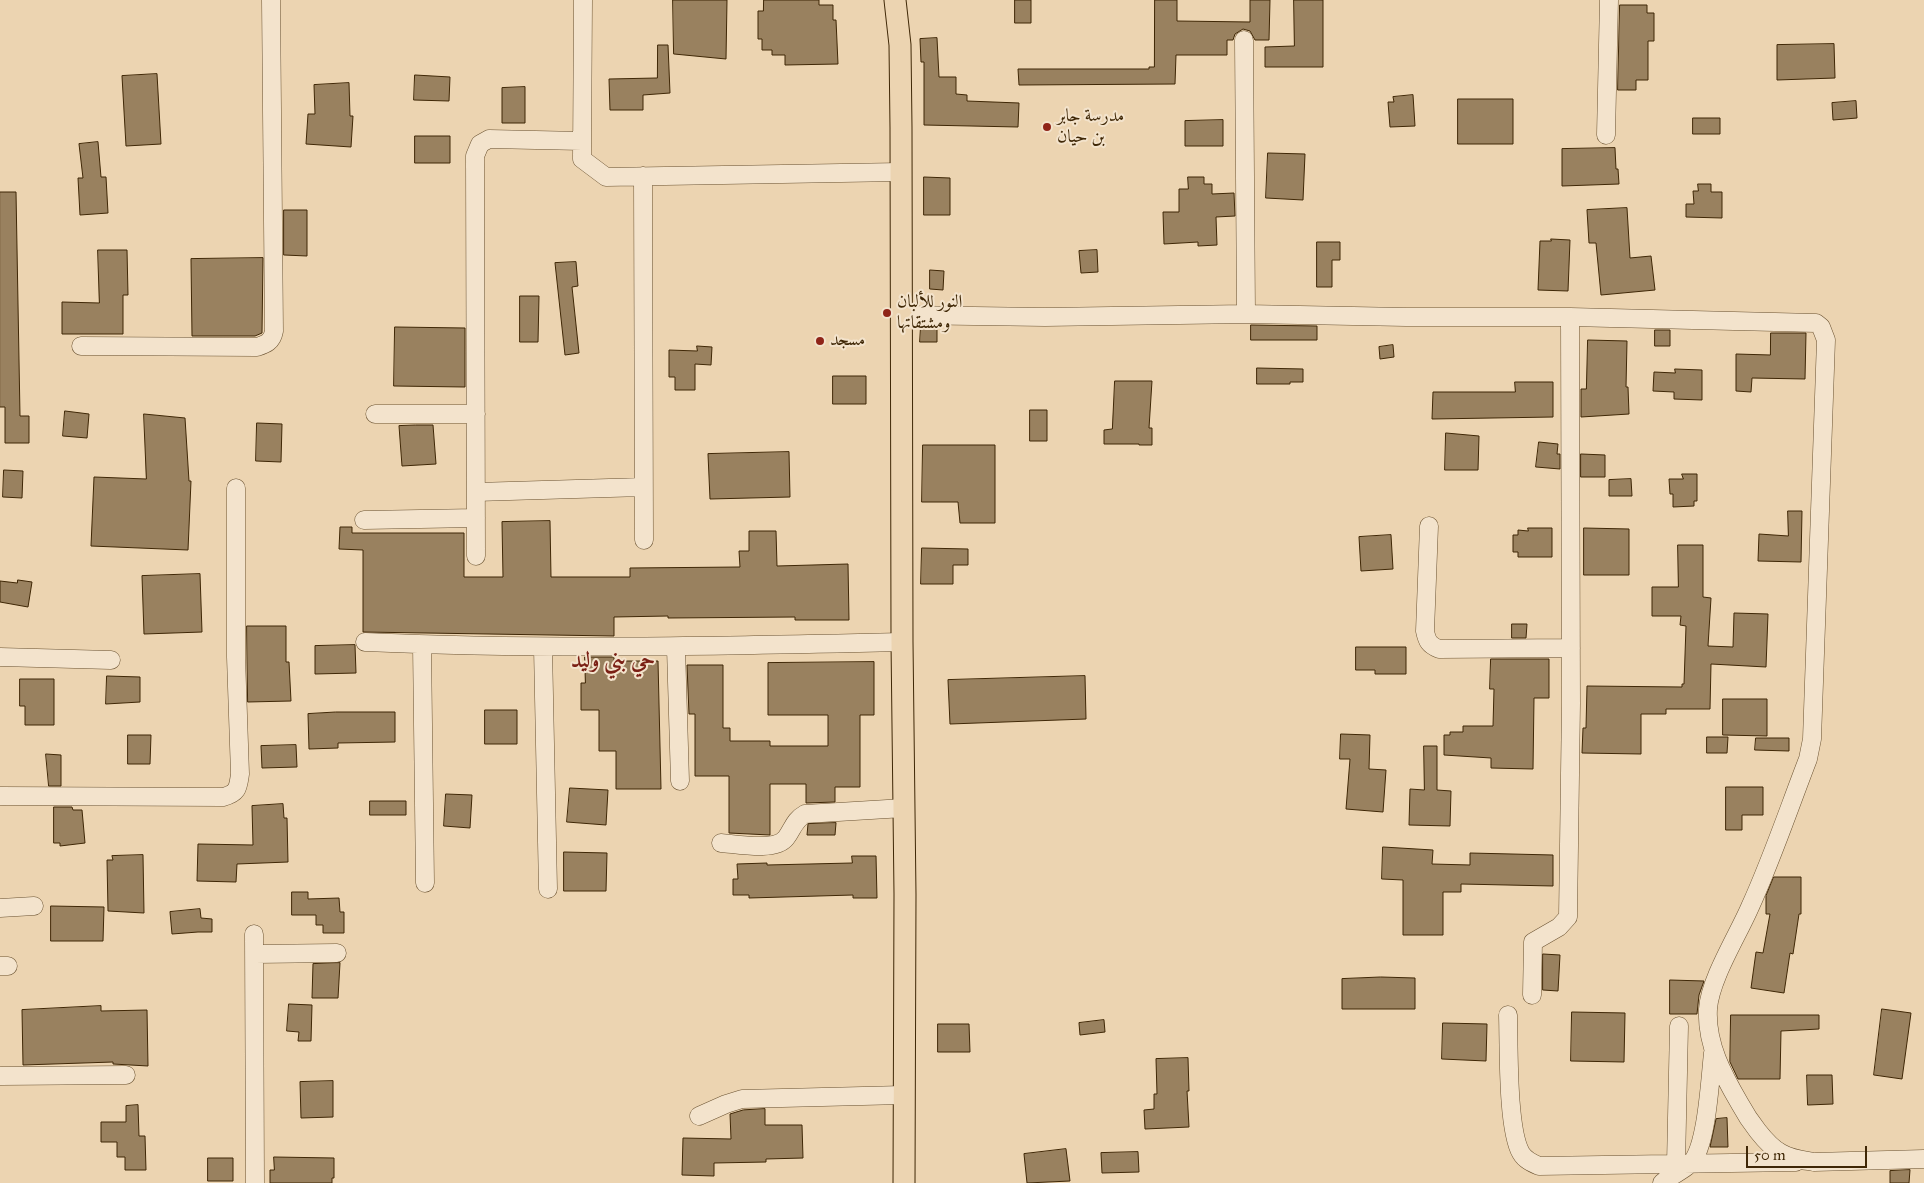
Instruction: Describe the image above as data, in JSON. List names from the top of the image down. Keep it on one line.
{"districts":["حي بني وليد"],"places":["مدرسة جابر بن حيان","النور للألبان ومشتقاتها","مسجد"],"scale_bar":"50 m"}
